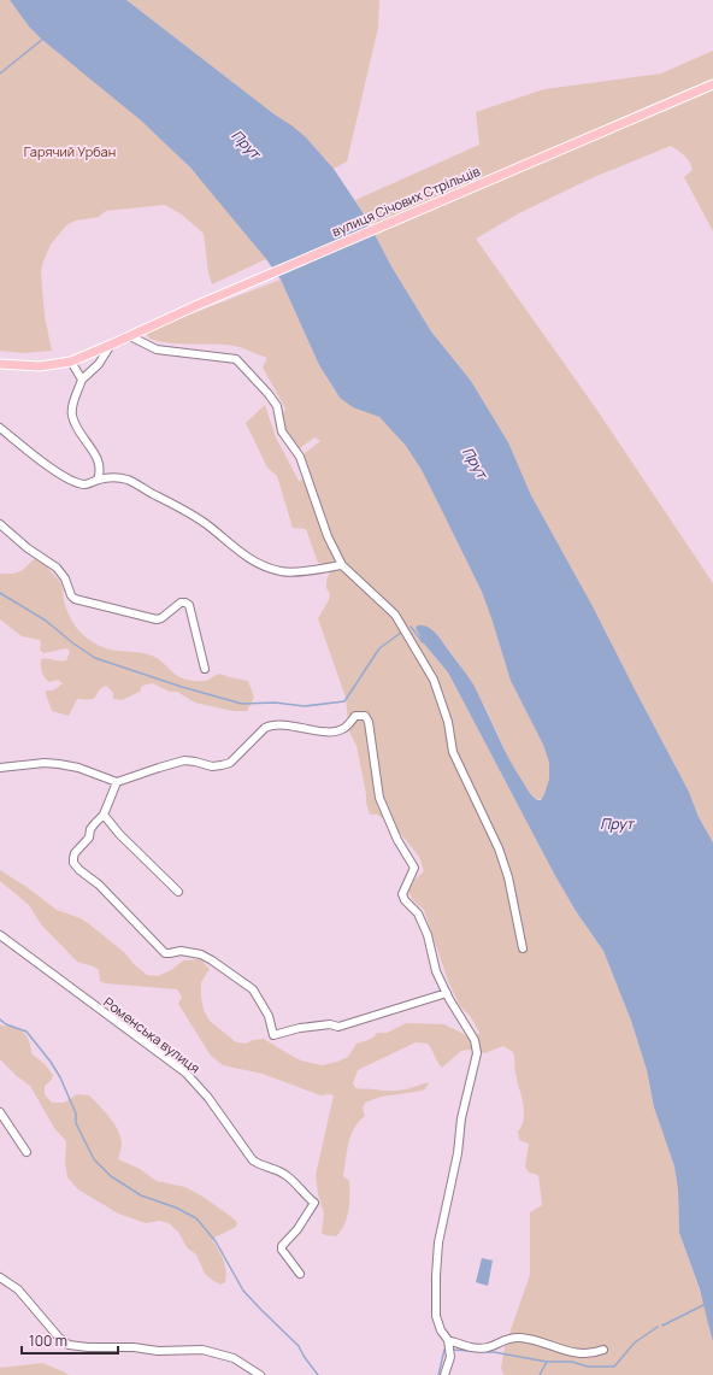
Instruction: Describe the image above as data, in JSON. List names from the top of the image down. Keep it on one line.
{"streets":{"main road":["вулиця Січових Стрільців"],"street":["Роменська вулиця"]},"water":["Прут"],"parks":["Гарячий Урбан"],"scale_bar":"100 m"}
